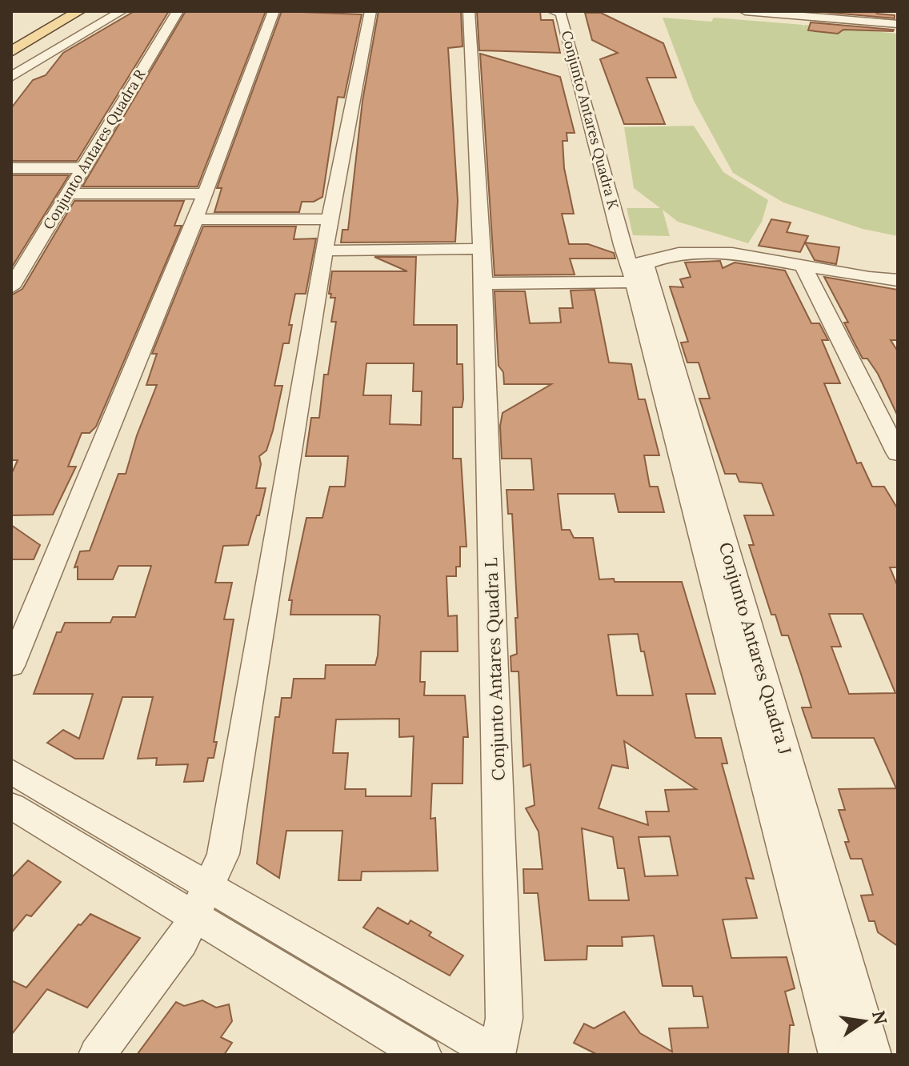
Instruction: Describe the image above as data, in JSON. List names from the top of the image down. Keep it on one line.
{"streets":{"street":["Conjunto Antares Quadra K","Conjunto Antares Quadra R","Conjunto Antares Quadra J","Conjunto Antares Quadra L"]},"crossings":[["Conjunto Antares Quadra K","Conjunto Antares Quadra J"]],"north":"right"}
